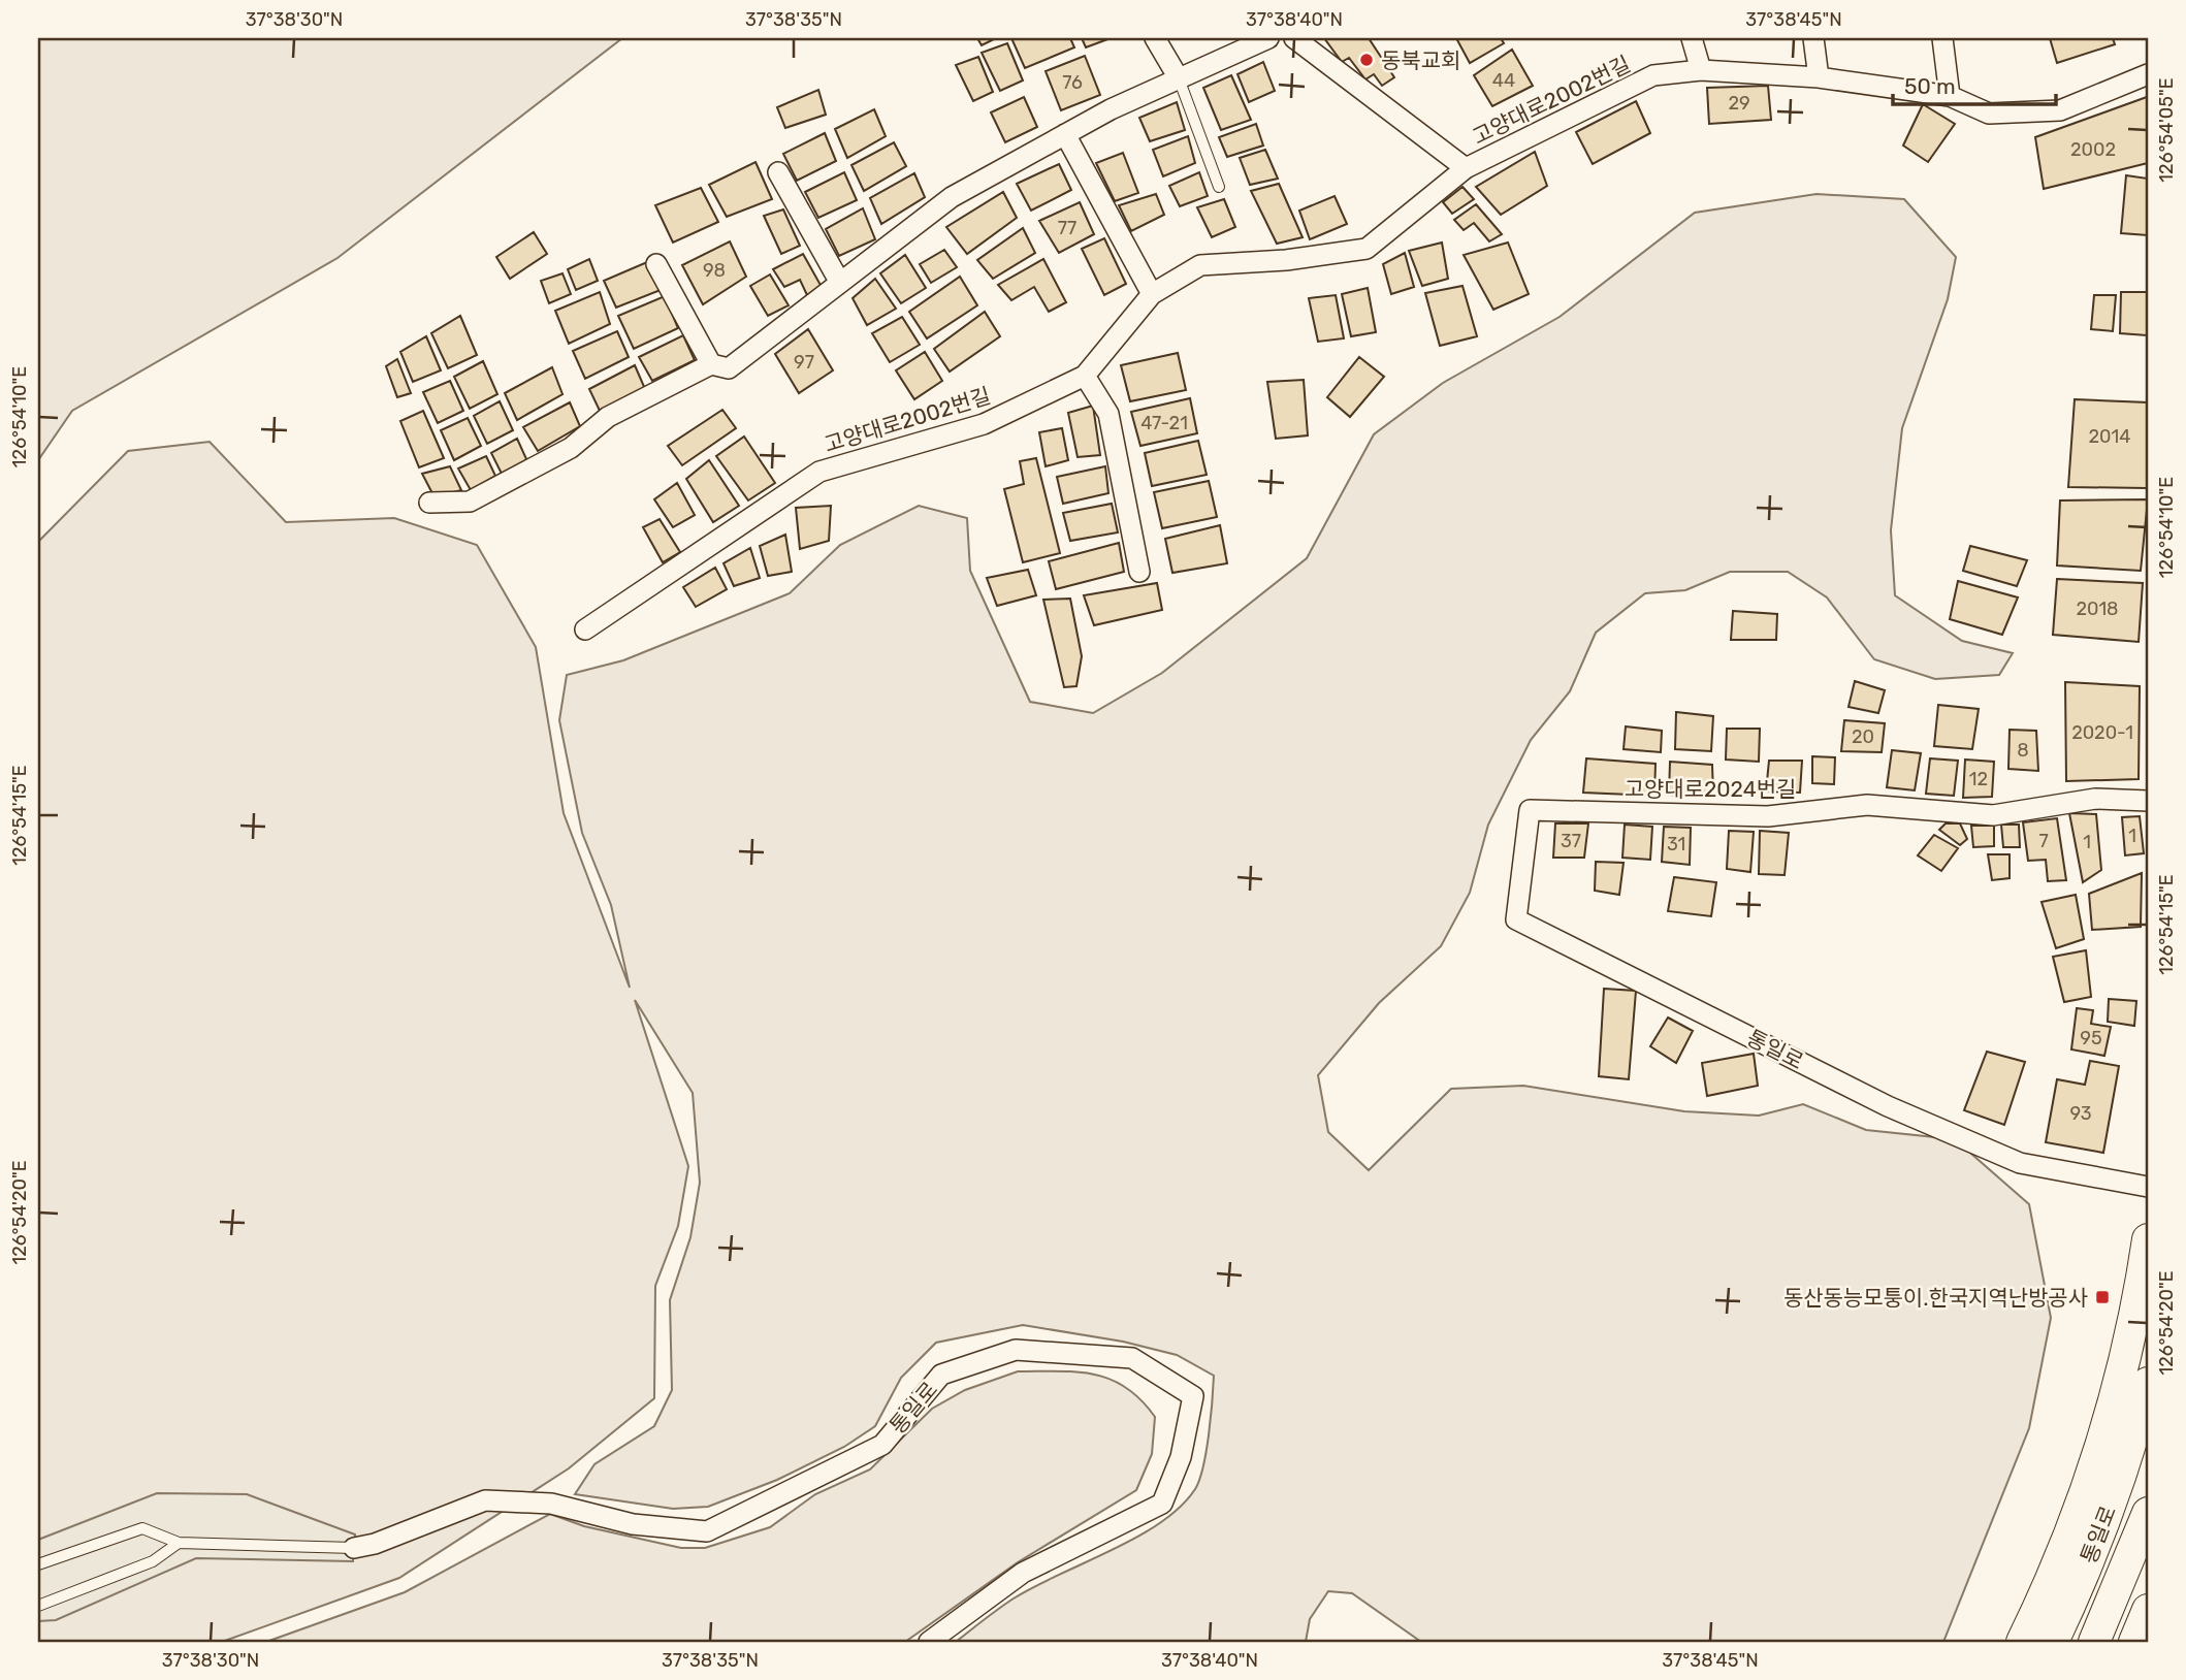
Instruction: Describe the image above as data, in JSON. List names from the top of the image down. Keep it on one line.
{"streets":{"main road":["통일로"],"street":["고양대로2002번길","고양대로2024번길"]},"crossings":[["고양대로2024번길","통일로"]],"places":{"other":["동북교회"],"transit":["동산동능모퉁이.한국지역난방공사"]},"house_numbers":["44","76","29","2002","77","98","97","47-21","2014","2018","2020-1","20","8","12","1","37","7","1","31","95","93"],"scale_bar":"50 m","coordinates":["37°38'30\"N","37°38'35\"N","37°38'40\"N","37°38'45\"N","126°54'05\"E","126°54'10\"E","126°54'15\"E","126°54'20\"E"]}
